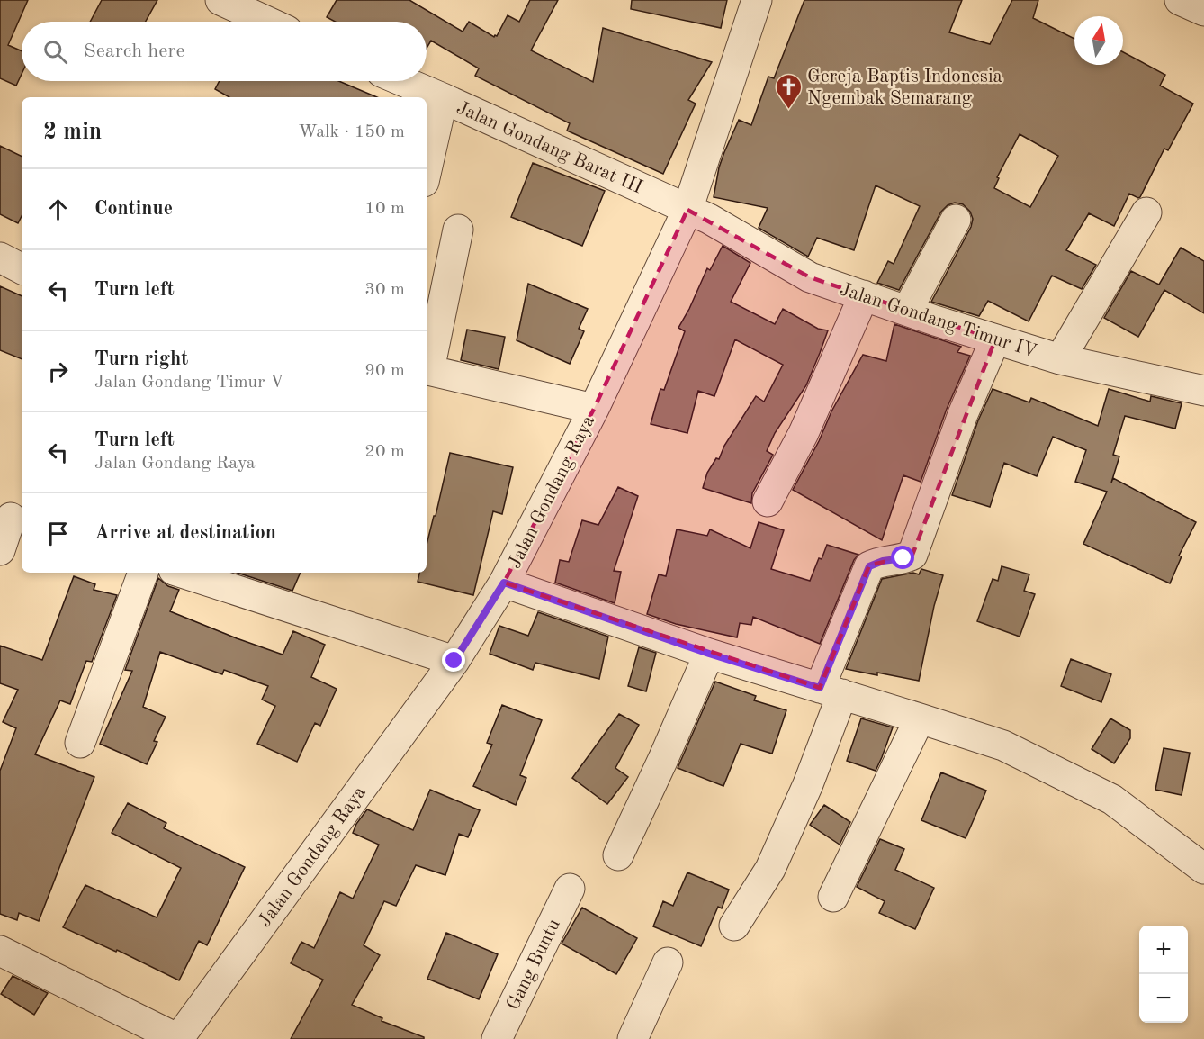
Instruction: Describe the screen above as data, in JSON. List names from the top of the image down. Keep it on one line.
{"streets":{"street":["Jalan Gondang Barat III","Jalan Gondang Timur IV","Jalan Gondang Raya","Gang Buntu"]},"crossings":[["Jalan Gondang Barat III","Jalan Gondang Timur IV"],["Jalan Gondang Barat III","Jalan Gondang Raya"],["Jalan Gondang Timur IV","Jalan Gondang Raya"]],"places":{"church":["Gereja Baptis Indonesia Ngembak Semarang"]},"north":"top","page":{"search":"Search here","heading":["2 min","Walk · 150 m"],"list":[["Continue","10 m"],["Turn left","30 m"],["Turn right","Jalan Gondang Timur V","90 m"],["Turn left","Jalan Gondang Raya","20 m"],"Arrive at destination"],"map_buttons":["+","−"]}}
